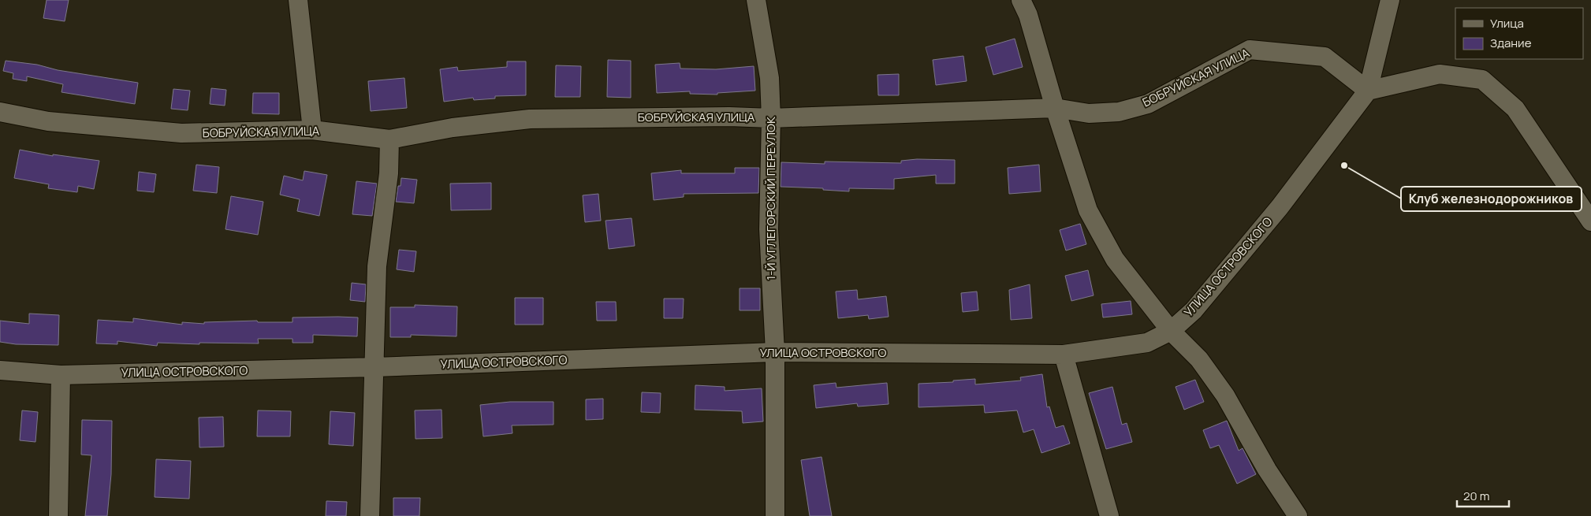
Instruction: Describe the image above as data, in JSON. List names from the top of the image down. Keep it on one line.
{"streets":{"street":["БОБРУЙСКАЯ УЛИЦА","1-Й УГЛЕГОРСКИЙ ПЕРЕУЛОК","УЛИЦА ОСТРОВСКОГО"]},"crossings":[["БОБРУЙСКАЯ УЛИЦА","1-Й УГЛЕГОРСКИЙ ПЕРЕУЛОК"],["БОБРУЙСКАЯ УЛИЦА","УЛИЦА ОСТРОВСКОГО"],["1-Й УГЛЕГОРСКИЙ ПЕРЕУЛОК","УЛИЦА ОСТРОВСКОГО"]],"places":["Клуб железнодорожников"],"legend":["Улица","Здание"],"scale_bar":"20 m"}
